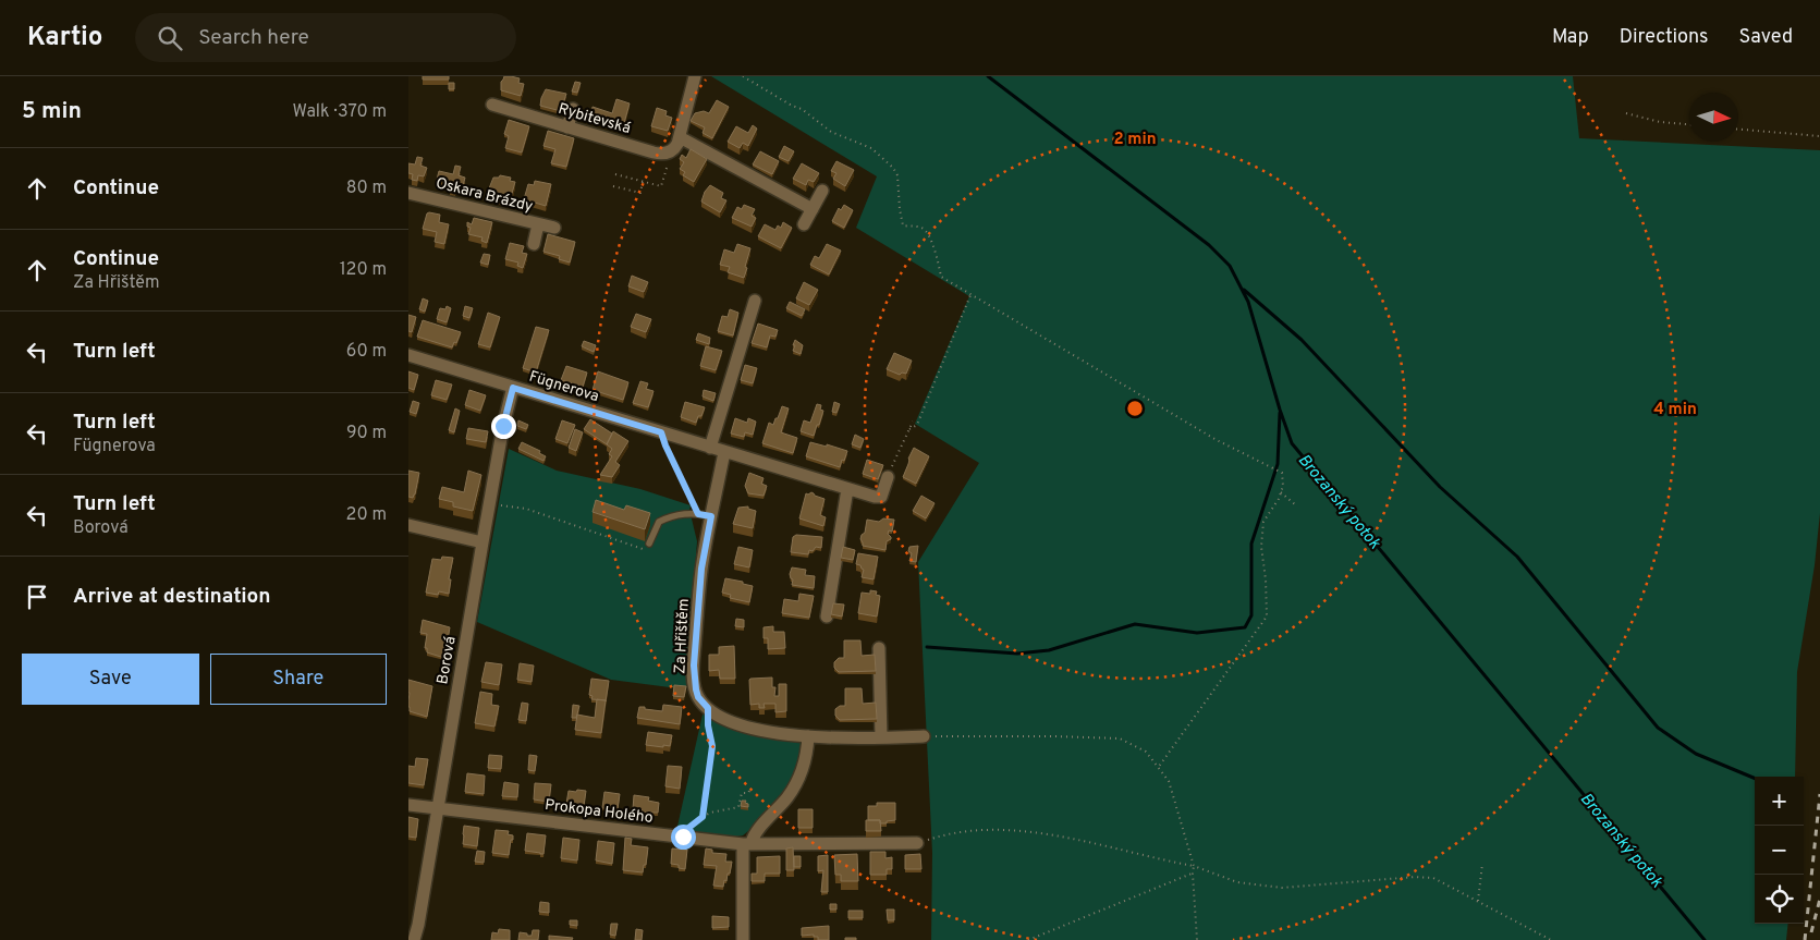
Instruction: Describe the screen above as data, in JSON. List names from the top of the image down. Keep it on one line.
{"streets":{"street":["Rybitevská","Oskara Brázdy","Fügnerova","Za Hřištěm","Borová","Prokopa Holého"]},"crossings":[["Fügnerova","Za Hřištěm"],["Fügnerova","Borová"],["Borová","Prokopa Holého"]],"water":["Brozanský potok"],"north":"right","page":{"header":"Kartio","search":"Search here","nav":["Map","Directions","Saved"],"heading":["5 min","Walk · 370 m"],"list":[["Continue","80 m"],["Continue","Za Hřištěm","120 m"],["Turn left","60 m"],["Turn left","Fügnerova","90 m"],["Turn left","Borová","20 m"],"Arrive at destination"],"buttons":["Save","Share"],"map_buttons":["+","−"]},"rings":["2 min","4 min"]}
